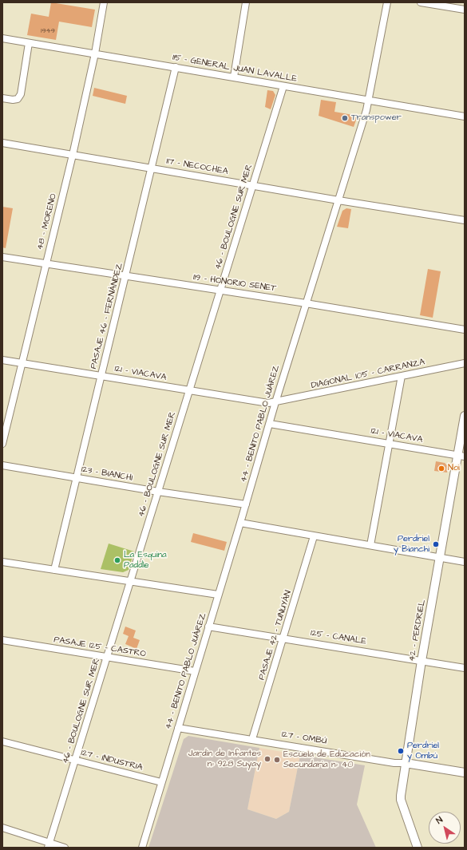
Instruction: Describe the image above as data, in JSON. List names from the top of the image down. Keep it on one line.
{"streets":{"street":["115 - GENERAL JUAN LAVALLE","117 - NECOCHEA","46 - BOULOGNE SUR MER","48 - MORENO","119 - HONORIO SENET","PASAJE 46 - FERNÁNDEZ","121 - VIACAVA","DIAGONAL 105 - CARRANZA","44 - BENITO PABLO JUÁREZ","123 - BIANCHI","42 - PERDRIEL","PASAJE 42 - TUNUYÁN","125 - CANALE","PASAJE 125 - CASTRO","127 - OMBÚ","127 - INDUSTRIA"]},"crossings":[["115 - GENERAL JUAN LAVALLE","46 - BOULOGNE SUR MER"],["115 - GENERAL JUAN LAVALLE","48 - MORENO"],["115 - GENERAL JUAN LAVALLE","PASAJE 46 - FERNÁNDEZ"],["115 - GENERAL JUAN LAVALLE","44 - BENITO PABLO JUÁREZ"],["117 - NECOCHEA","46 - BOULOGNE SUR MER"],["117 - NECOCHEA","48 - MORENO"],["117 - NECOCHEA","PASAJE 46 - FERNÁNDEZ"],["117 - NECOCHEA","44 - BENITO PABLO JUÁREZ"],["46 - BOULOGNE SUR MER","119 - HONORIO SENET"],["46 - BOULOGNE SUR MER","121 - VIACAVA"],["46 - BOULOGNE SUR MER","123 - BIANCHI"],["46 - BOULOGNE SUR MER","PASAJE 125 - CASTRO"],["46 - BOULOGNE SUR MER","127 - INDUSTRIA"],["48 - MORENO","119 - HONORIO SENET"],["48 - MORENO","121 - VIACAVA"],["119 - HONORIO SENET","PASAJE 46 - FERNÁNDEZ"],["119 - HONORIO SENET","44 - BENITO PABLO JUÁREZ"],["PASAJE 46 - FERNÁNDEZ","121 - VIACAVA"],["PASAJE 46 - FERNÁNDEZ","123 - BIANCHI"],["121 - VIACAVA","DIAGONAL 105 - CARRANZA"],["121 - VIACAVA","44 - BENITO PABLO JUÁREZ"],["121 - VIACAVA","42 - PERDRIEL"],["DIAGONAL 105 - CARRANZA","44 - BENITO PABLO JUÁREZ"],["44 - BENITO PABLO JUÁREZ","123 - BIANCHI"],["44 - BENITO PABLO JUÁREZ","125 - CANALE"],["44 - BENITO PABLO JUÁREZ","PASAJE 125 - CASTRO"],["44 - BENITO PABLO JUÁREZ","127 - OMBÚ"],["44 - BENITO PABLO JUÁREZ","127 - INDUSTRIA"],["42 - PERDRIEL","125 - CANALE"],["42 - PERDRIEL","127 - OMBÚ"],["PASAJE 42 - TUNUYÁN","125 - CANALE"],["PASAJE 42 - TUNUYÁN","127 - OMBÚ"]],"places":["Transpower","Noi","Perdriel y Bianchi","La Esquina Paddle","Perdriel y Ombú","Jardín de Infantes nº 928 Suyay","Escuela de Educación Secundaria nº 40"],"house_numbers":["1949"],"north":"top left"}
